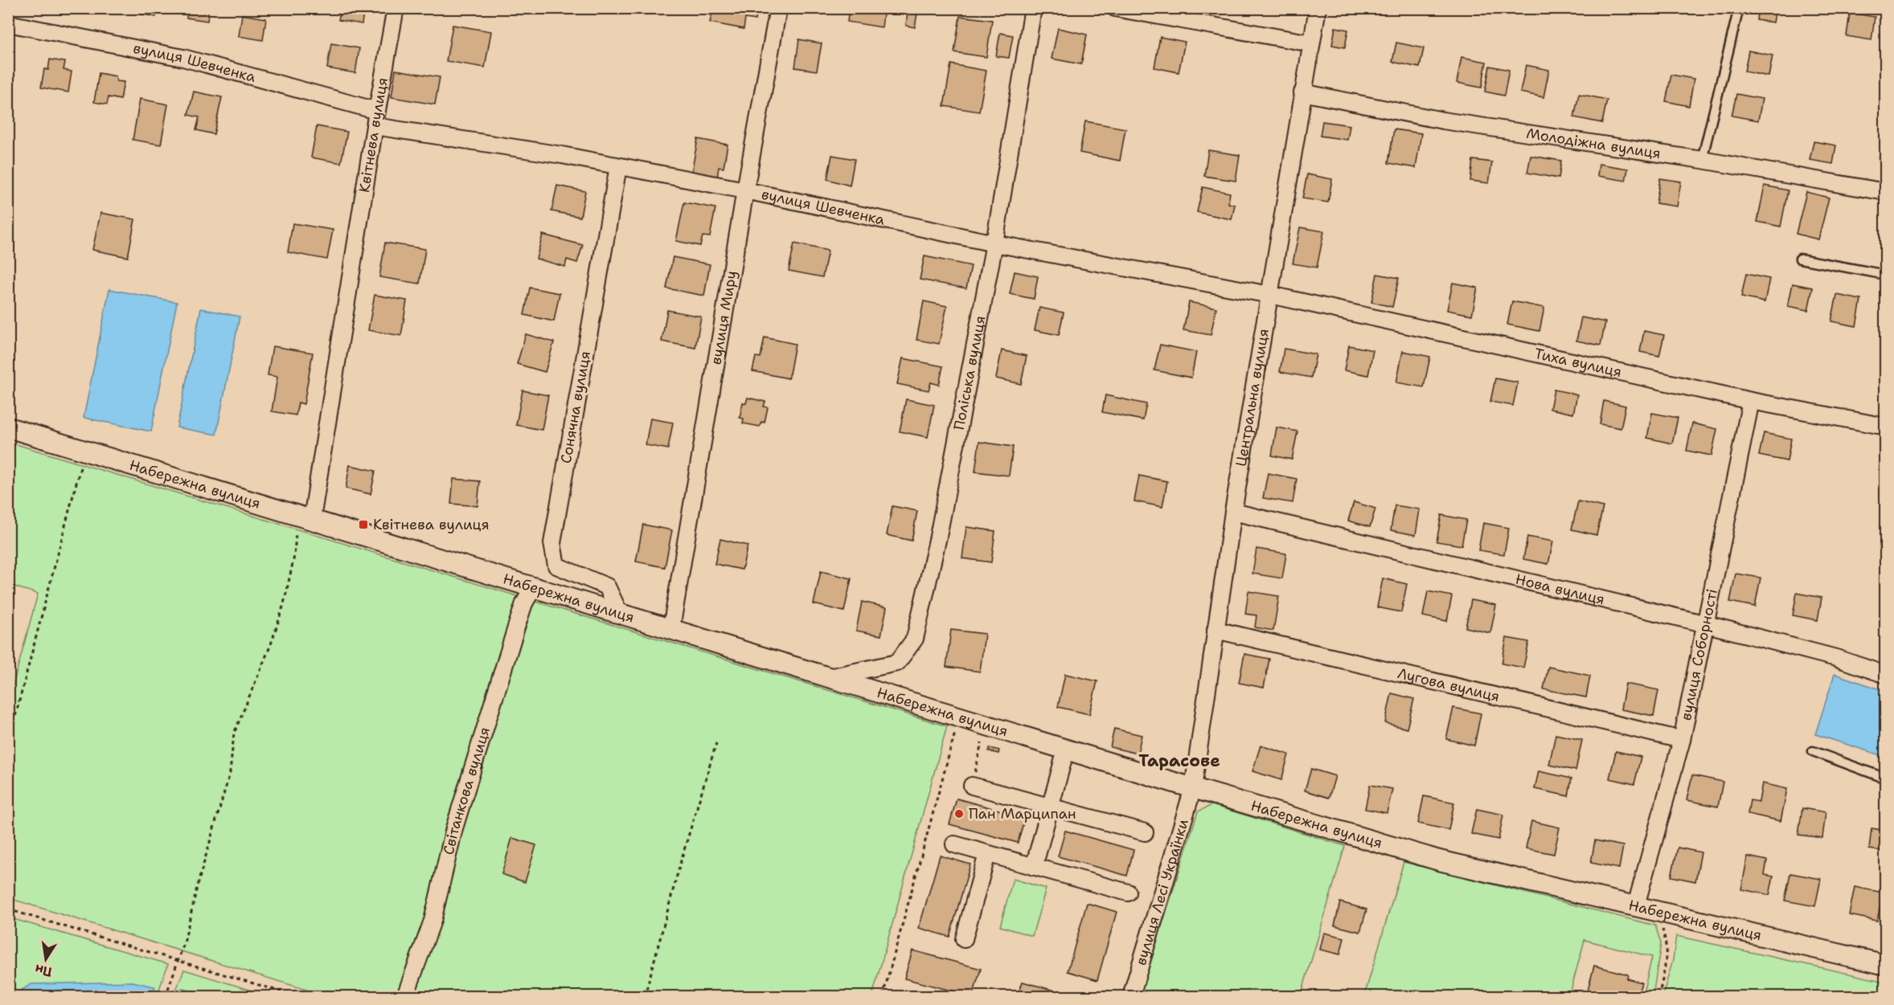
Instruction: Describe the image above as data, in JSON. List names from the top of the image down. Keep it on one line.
{"streets":{"street":["вулиця Шевченка","Квітнева вулиця","Молодіжна вулиця","вулиця Миру","Тиха вулиця","Поліська вулиця","Центральна вулиця","Сонячна вулиця","Набережна вулиця","Нова вулиця","вулиця Соборності","Лугова вулиця","Світанкова вулиця","вулиця Лесі Українки"]},"crossings":[["вулиця Шевченка","Квітнева вулиця"],["вулиця Шевченка","вулиця Миру"],["вулиця Шевченка","Тиха вулиця"],["вулиця Шевченка","Поліська вулиця"],["вулиця Шевченка","Центральна вулиця"],["вулиця Шевченка","Сонячна вулиця"],["Квітнева вулиця","Набережна вулиця"],["Молодіжна вулиця","Центральна вулиця"],["вулиця Миру","Набережна вулиця"],["Тиха вулиця","Центральна вулиця"],["Тиха вулиця","вулиця Соборності"],["Поліська вулиця","Набережна вулиця"],["Центральна вулиця","Набережна вулиця"],["Центральна вулиця","Нова вулиця"],["Центральна вулиця","Лугова вулиця"],["Центральна вулиця","вулиця Лесі Українки"],["Сонячна вулиця","Набережна вулиця"],["Набережна вулиця","вулиця Соборності"],["Набережна вулиця","Світанкова вулиця"],["Набережна вулиця","вулиця Лесі Українки"],["Нова вулиця","вулиця Соборності"],["вулиця Соборності","Лугова вулиця"]],"districts":["Тарасове"],"places":{"transit":["Квітнева вулиця"],"other":["Пан Марципан"]},"north":"bottom"}
